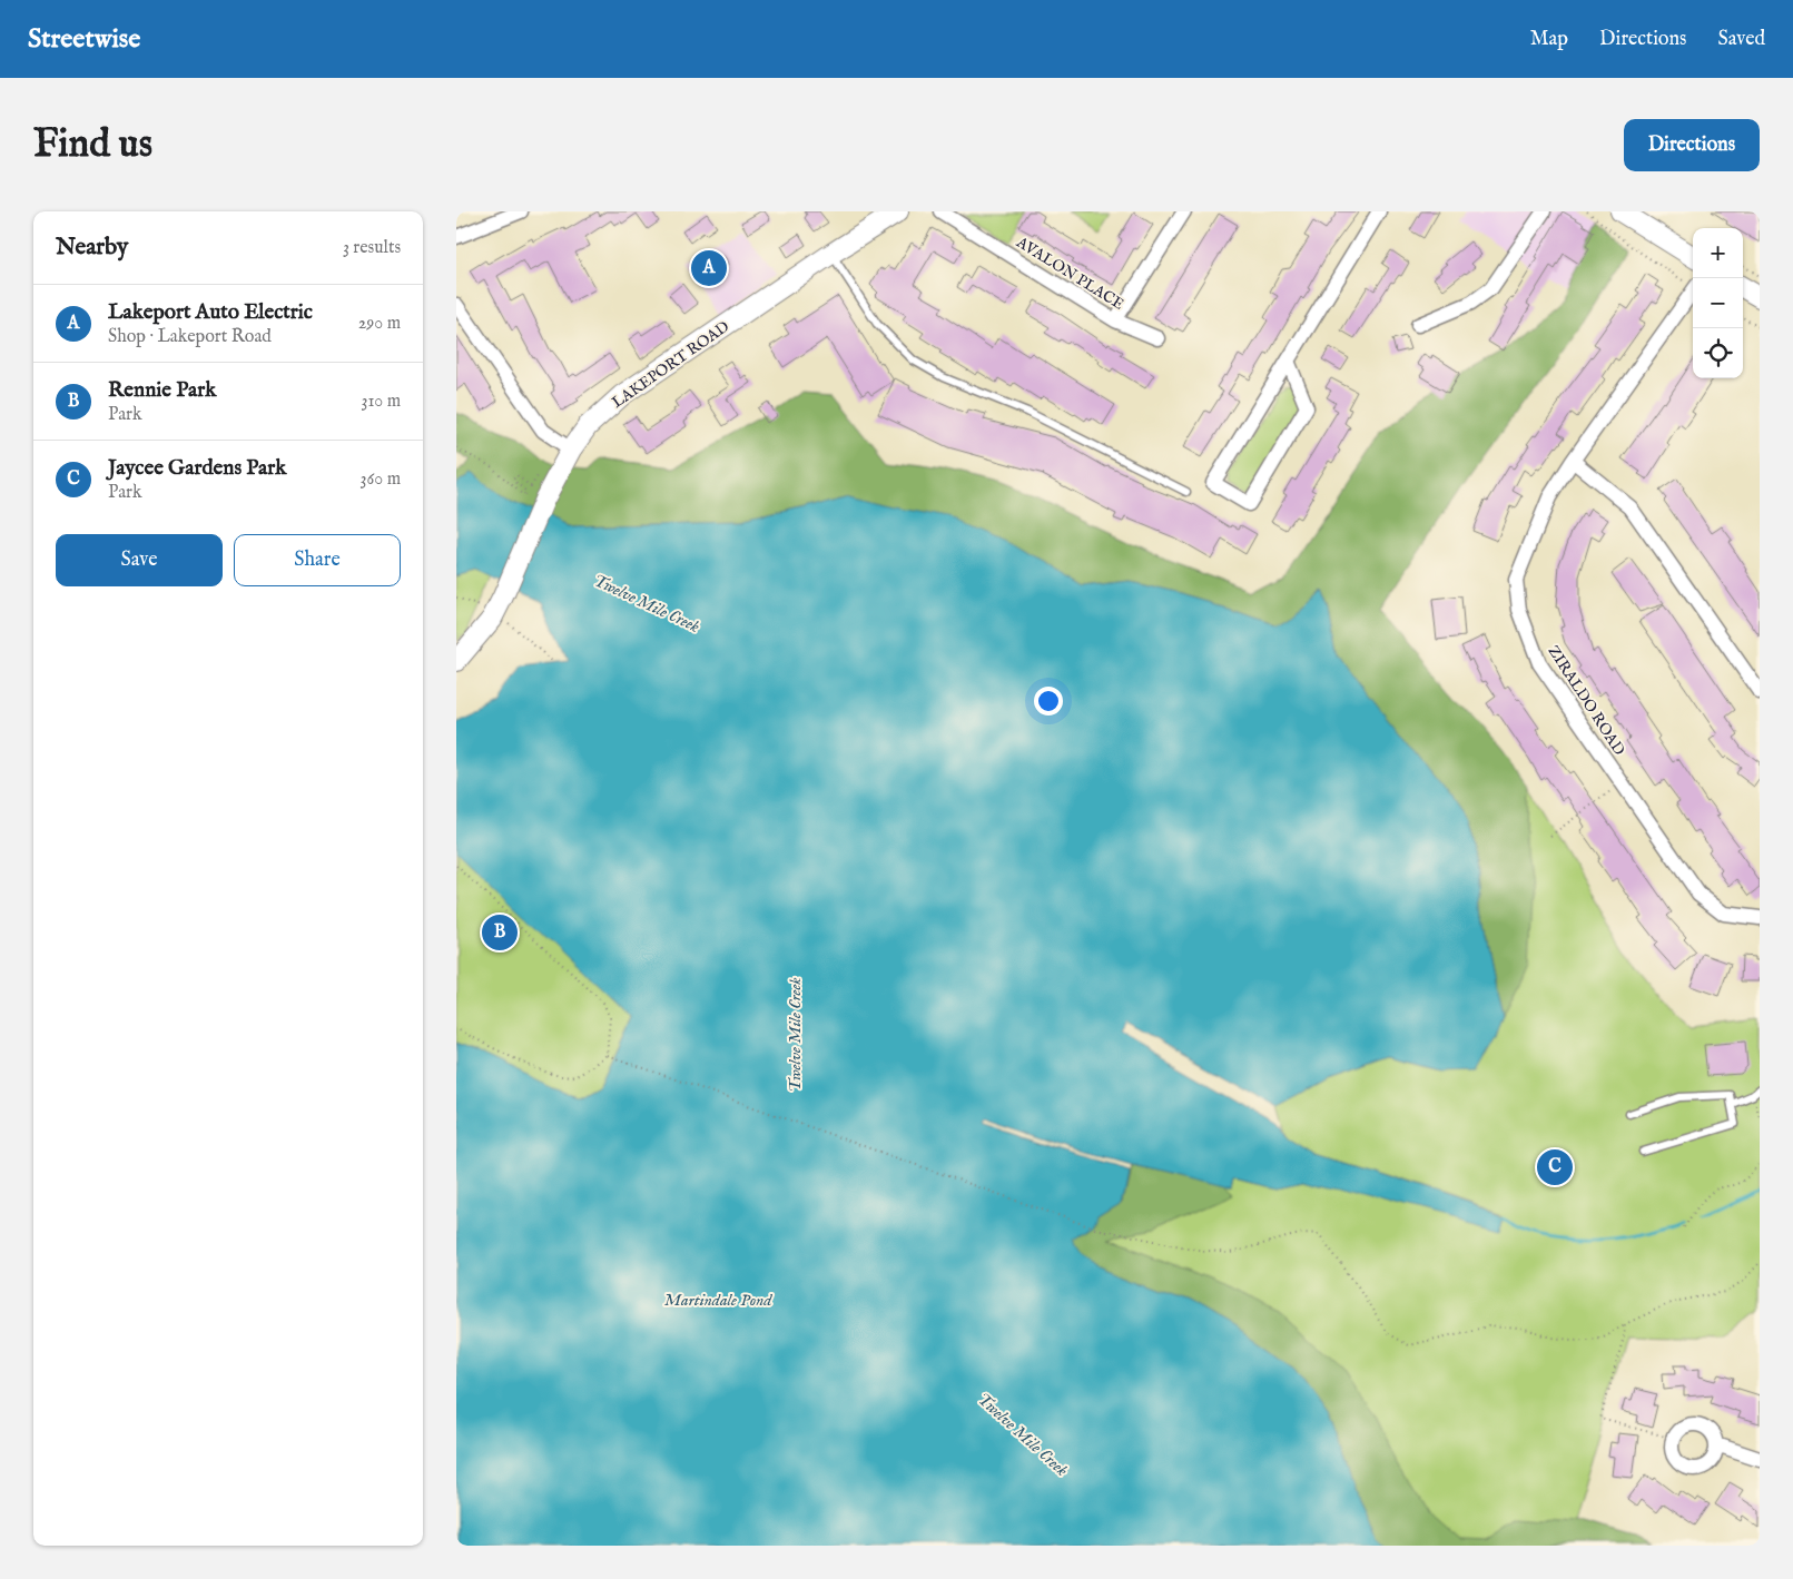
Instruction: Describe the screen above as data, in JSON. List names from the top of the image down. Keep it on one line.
{"streets":{"main road":["LAKEPORT ROAD"],"street":["AVALON PLACE","ZIRALDO ROAD"]},"water":["Twelve Mile Creek","Martindale Pond"],"page":{"header":"Streetwise","nav":["Map","Directions","Saved"],"buttons":["Directions",["Save","Share"]],"title":"Find us","heading":["Nearby","3 results"],"map_buttons":["+","−"],"pins":["A","B","C"],"list":[{"mark":"A","name":"Lakeport Auto Electric","note":"Shop · Lakeport Road","value":"290 m"},{"mark":"B","name":"Rennie Park","note":"Park","value":"310 m"},{"mark":"C","name":"Jaycee Gardens Park","note":"Park","value":"360 m"}]}}
